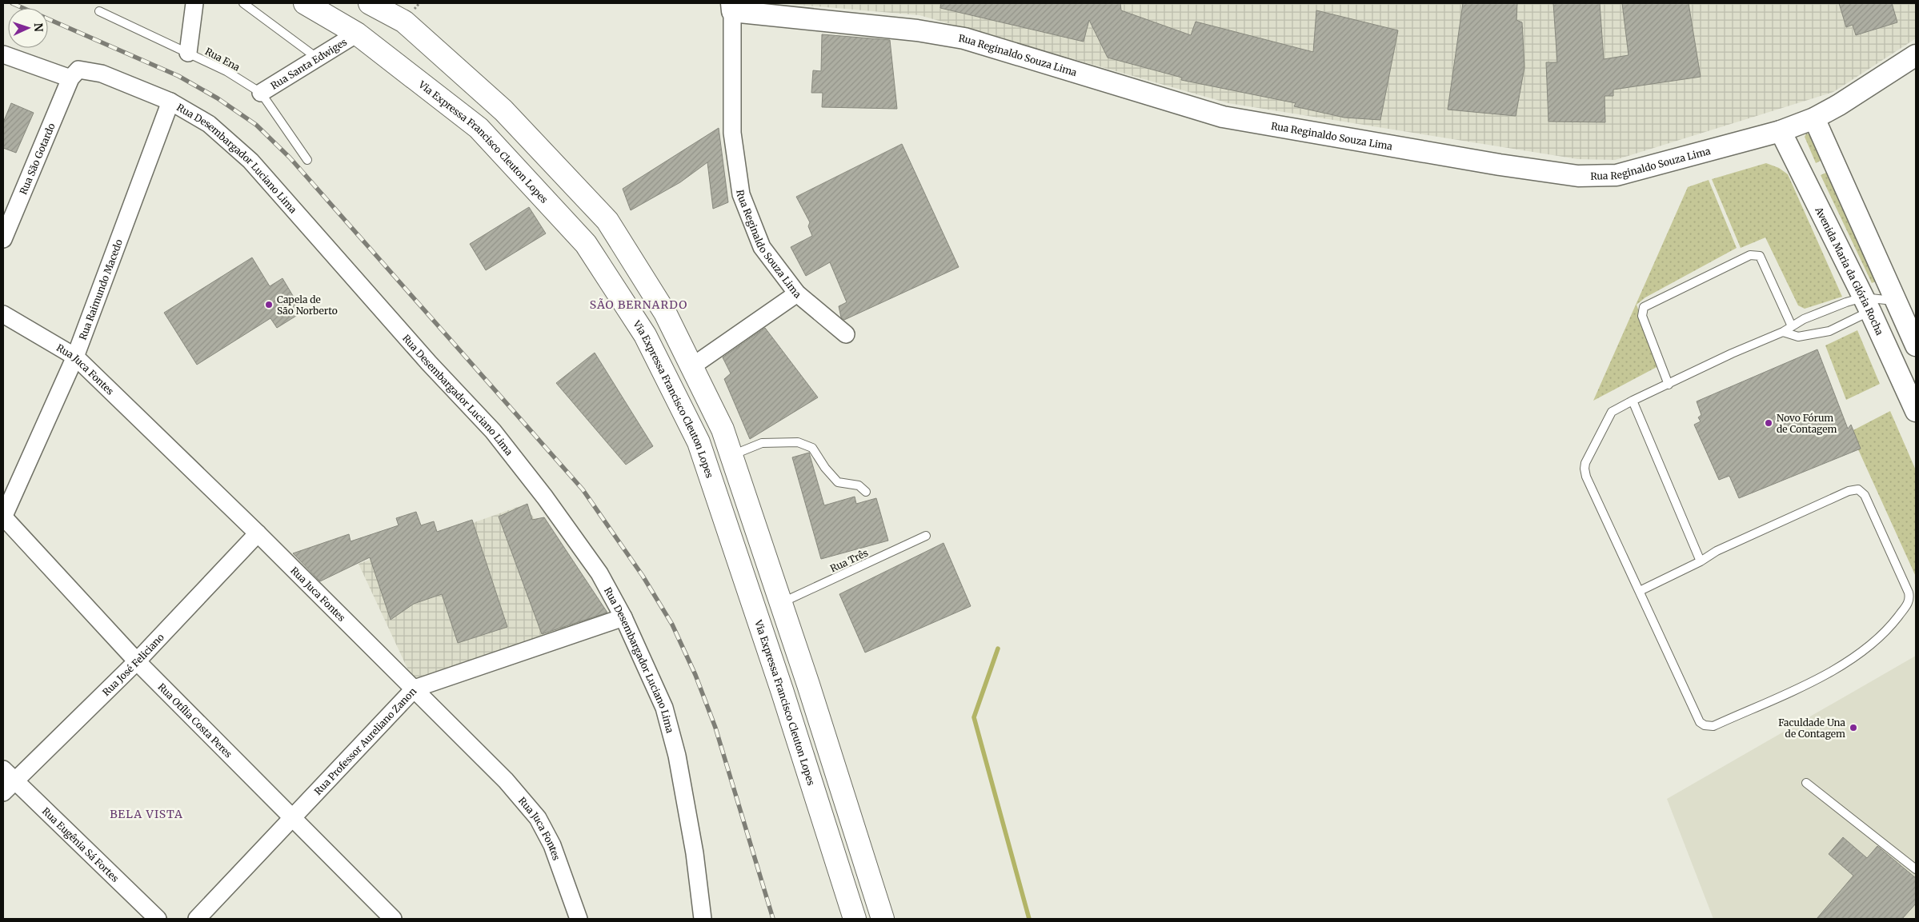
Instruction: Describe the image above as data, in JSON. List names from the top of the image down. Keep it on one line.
{"streets":{"highway":["Via Expressa Francisco Cleuton Lopes"],"street":["Rua Reginaldo Souza Lima","Rua Santa Edwiges","Rua São Gotardo","Rua Desembargador Luciano Lima","Avenida Maria da Glória Rocha","Rua Raimundo Macedo","Rua Juca Fontes","Rua José Feliciano","Rua Otília Costa Peres","Rua Professor Aureliano Zanon","Rua Eugênia Sá Fortes"],"lane":["Rua Ena","Rua Três"]},"crossings":[["Rua Reginaldo Souza Lima","Avenida Maria da Glória Rocha"],["Rua Ena","Rua Santa Edwiges"],["Rua Santa Edwiges","Via Expressa Francisco Cleuton Lopes"],["Rua São Gotardo","Rua Desembargador Luciano Lima"],["Rua Desembargador Luciano Lima","Rua Raimundo Macedo"],["Rua Desembargador Luciano Lima","Rua Professor Aureliano Zanon"],["Rua Raimundo Macedo","Rua Juca Fontes"],["Rua Raimundo Macedo","Rua Otília Costa Peres"],["Rua Juca Fontes","Rua José Feliciano"],["Rua Juca Fontes","Rua Professor Aureliano Zanon"],["Rua José Feliciano","Rua Otília Costa Peres"],["Rua José Feliciano","Rua Eugênia Sá Fortes"],["Rua Otília Costa Peres","Rua Professor Aureliano Zanon"]],"districts":["SÃO BERNARDO","BELA VISTA"],"places":["Capela de São Norberto","Novo Fórum de Contagem","Faculdade Una de Contagem"],"north":"right"}
